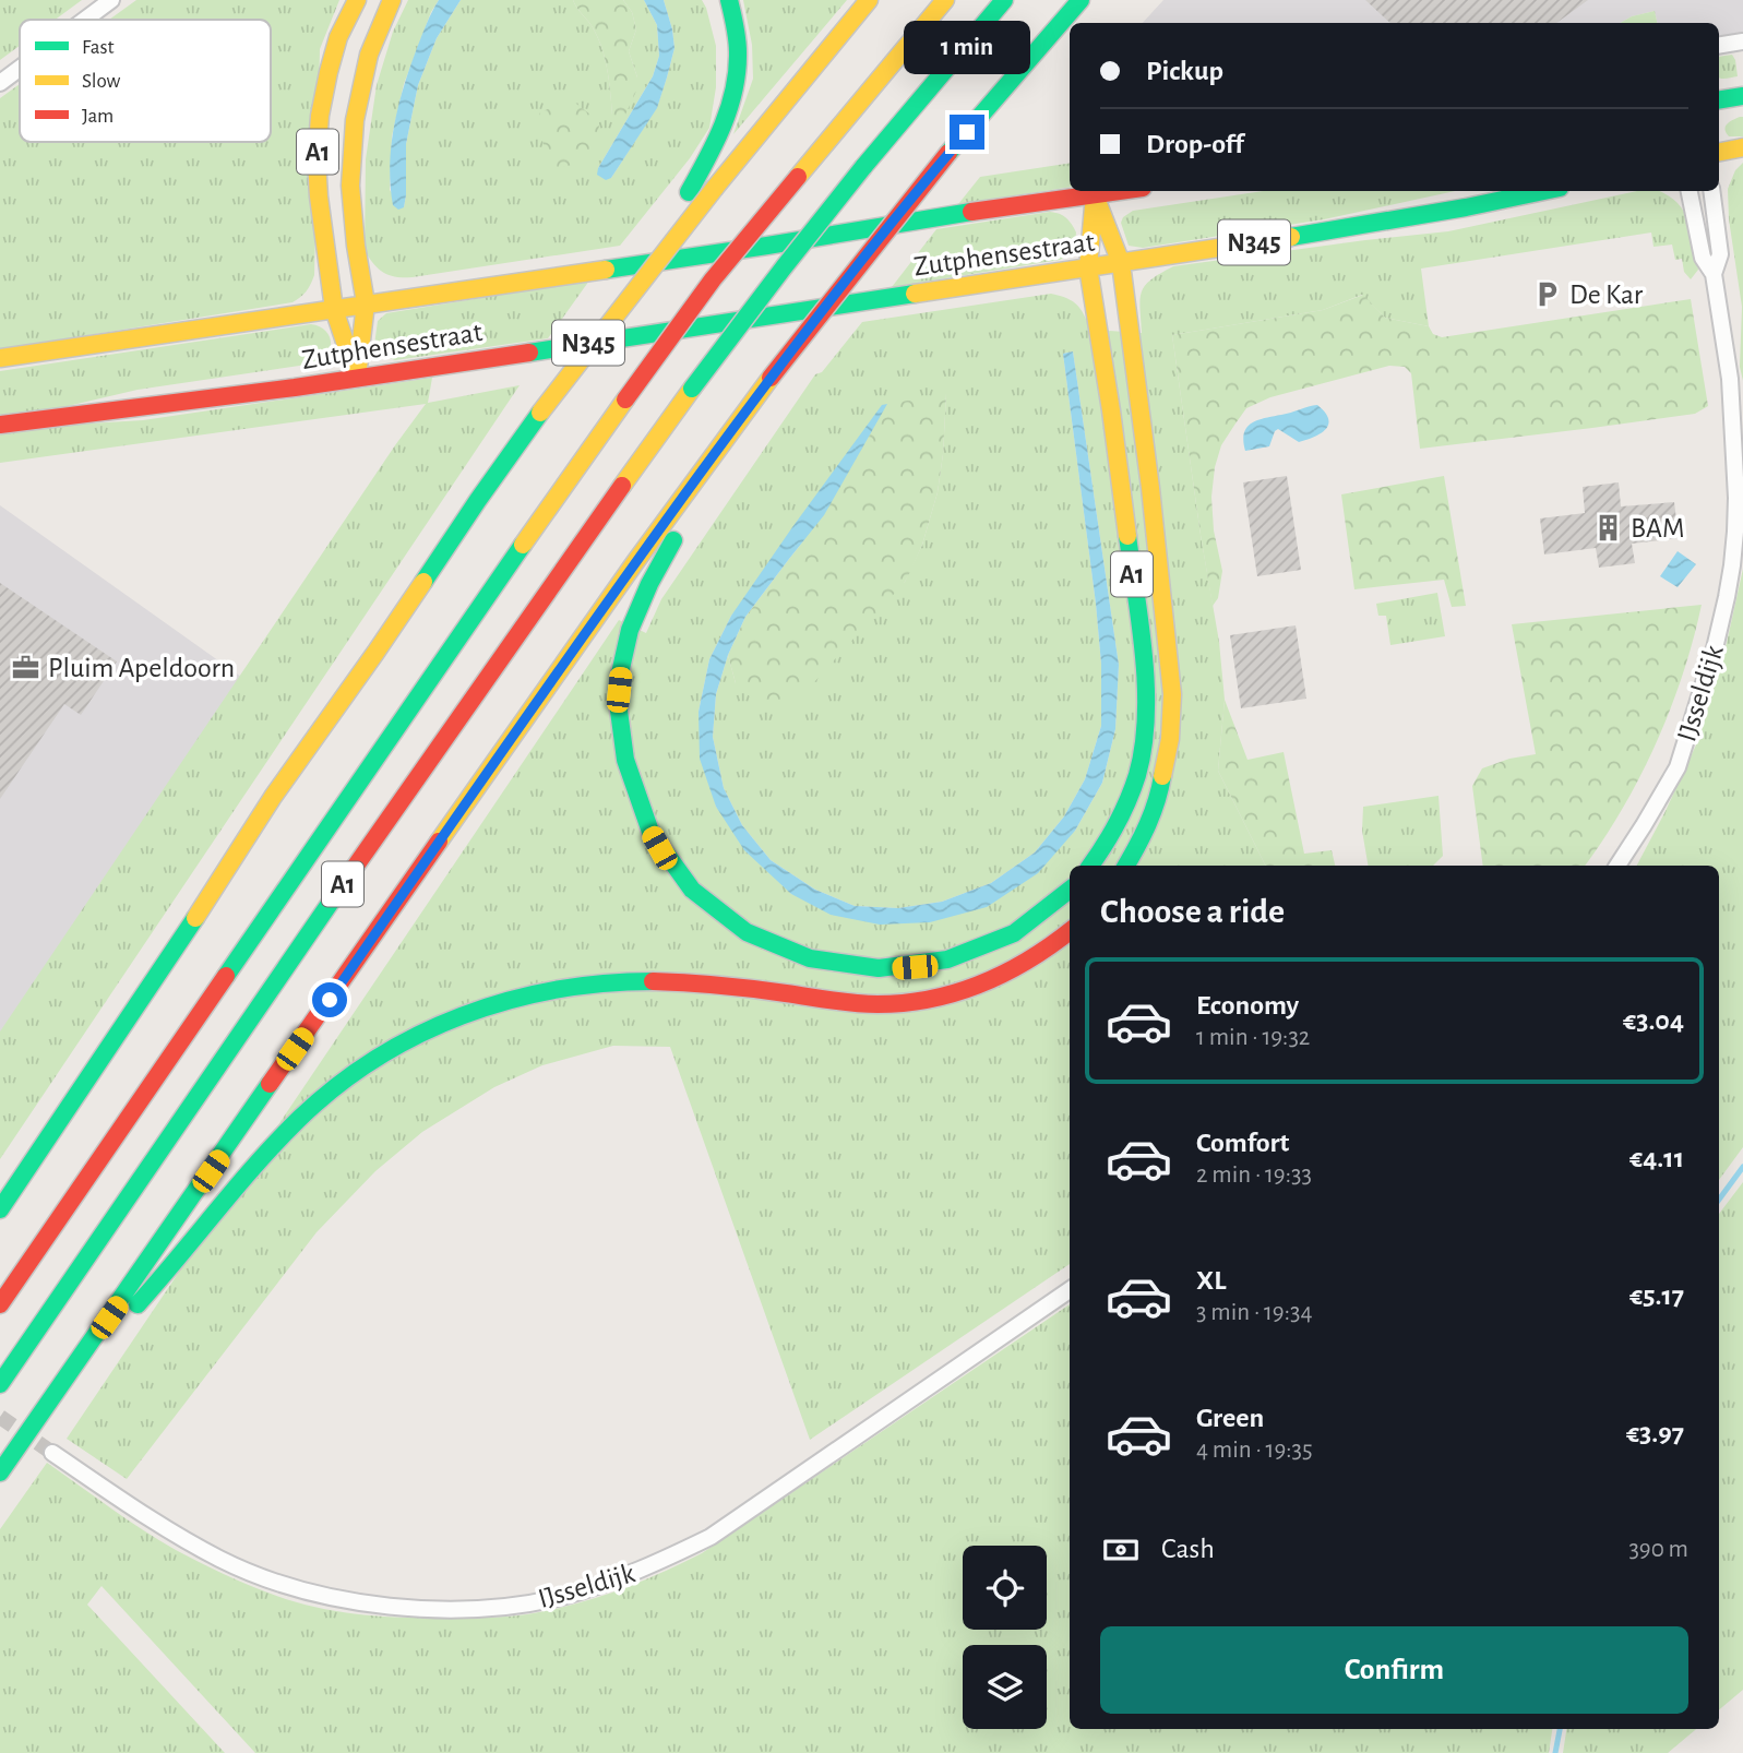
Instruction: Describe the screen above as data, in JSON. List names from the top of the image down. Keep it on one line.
{"streets":{"main road":["A1","N345","Zutphensestraat"],"street":["IJsseldijk"]},"crossings":[["A1","Zutphensestraat"]],"places":{"parking":["De Kar"],"building":["BAM"],"office":["Pluim Apeldoorn"]},"legend":["Fast","Slow","Jam"],"page":{"bubble":"1 min","banner":["Pickup","Drop-off"],"heading":"Choose a ride","list":[{"name":"Economy","note":"1 min · 19:32","value":"€3.04"},{"name":"Comfort","note":"2 min · 19:33","value":"€4.11"},{"name":"XL","note":"3 min · 19:34","value":"€5.17"},{"name":"Green","note":"4 min · 19:35","value":"€3.97"}],"pay":["Cash","390 m"],"buttons":"Confirm"}}
